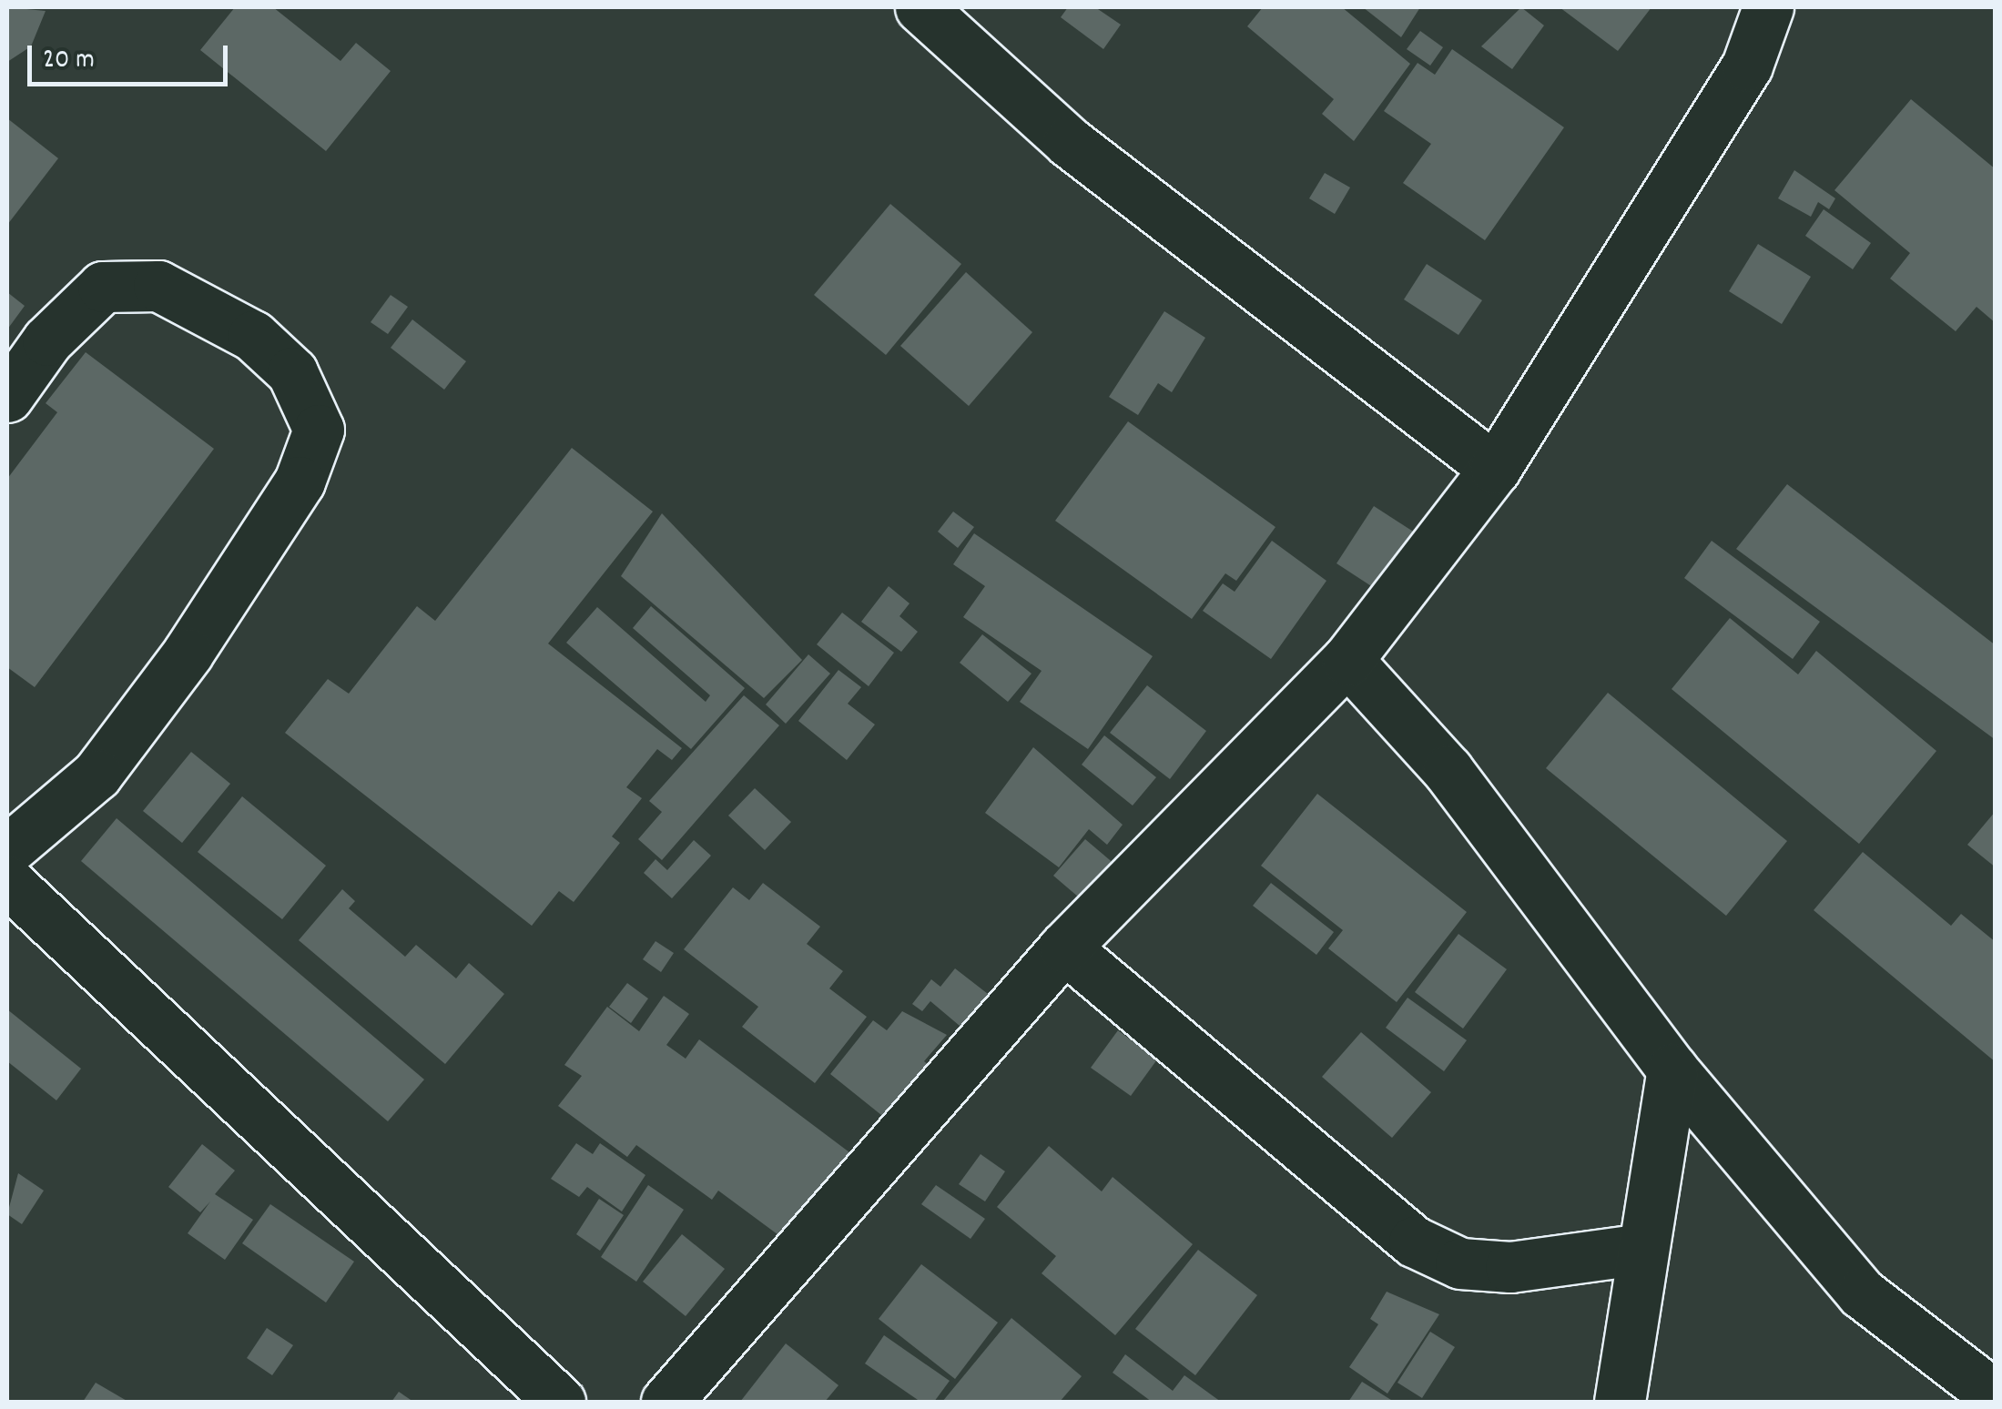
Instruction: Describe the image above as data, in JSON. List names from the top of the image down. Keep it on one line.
{"scale_bar":"20 m"}
